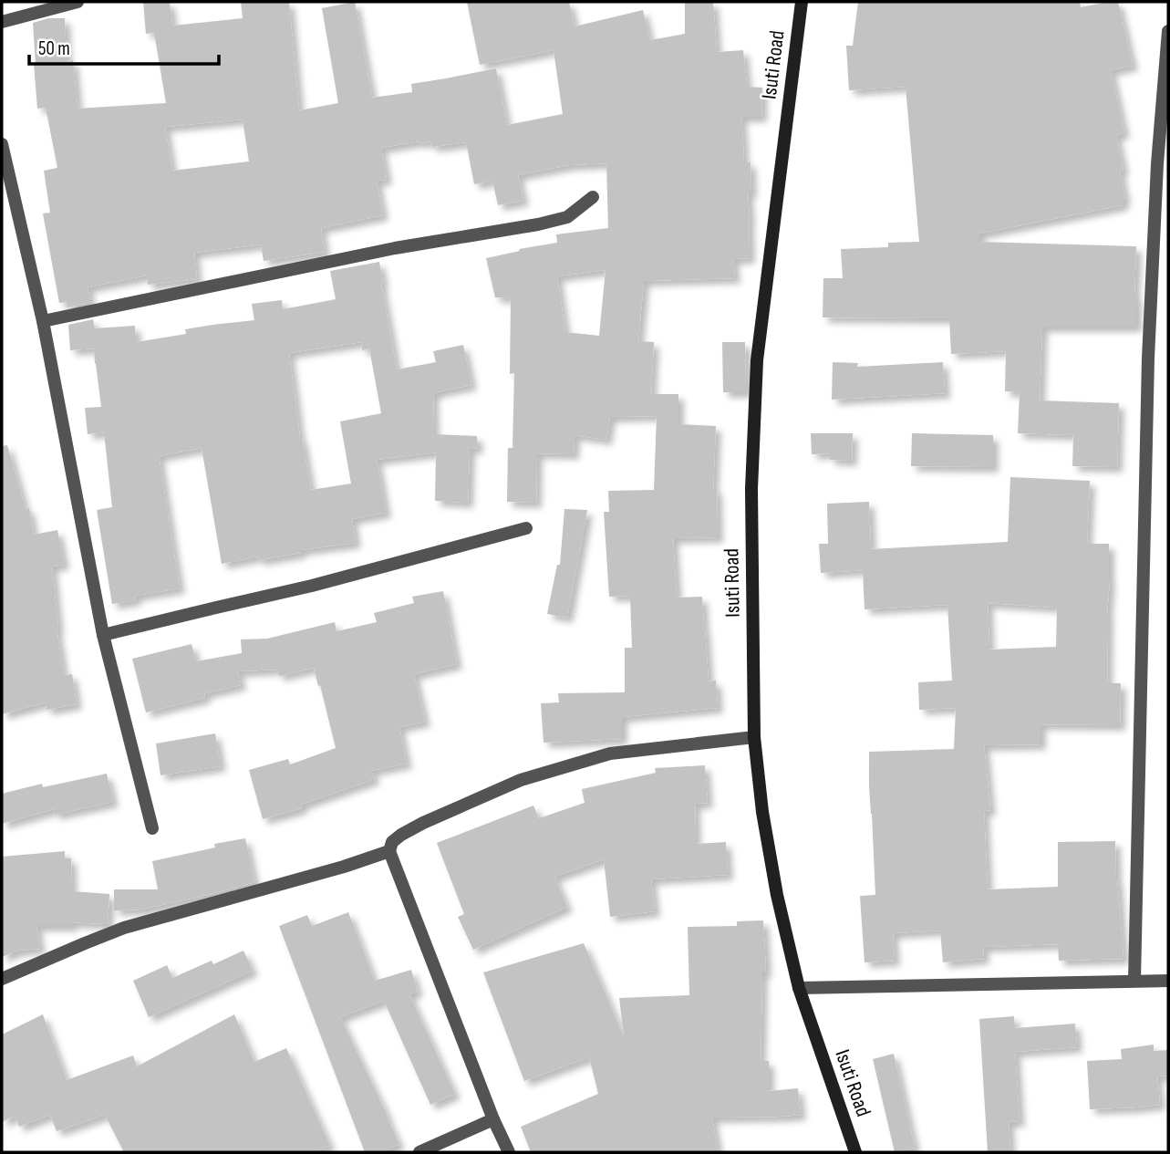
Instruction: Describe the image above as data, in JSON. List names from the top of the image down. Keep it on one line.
{"streets":{"street":["Isuti Road"]},"scale_bar":"50 m"}
